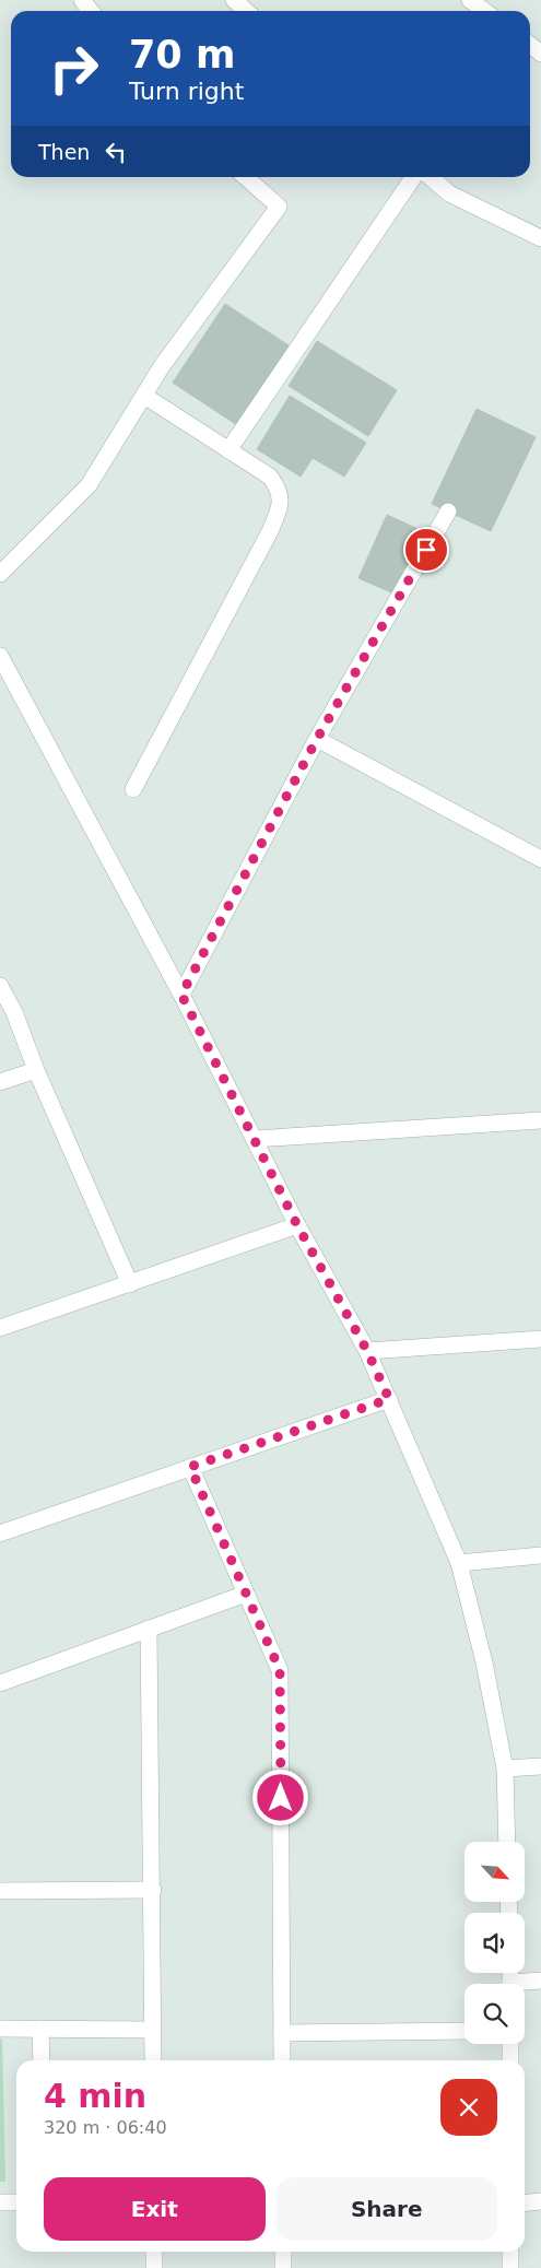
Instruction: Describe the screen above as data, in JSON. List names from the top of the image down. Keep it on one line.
{"north":"bottom right","page":{"turn":["70 m","Turn right"],"then":"Then","heading":["4 min","320 m · 06:40"],"buttons":["Exit","Share"]}}
